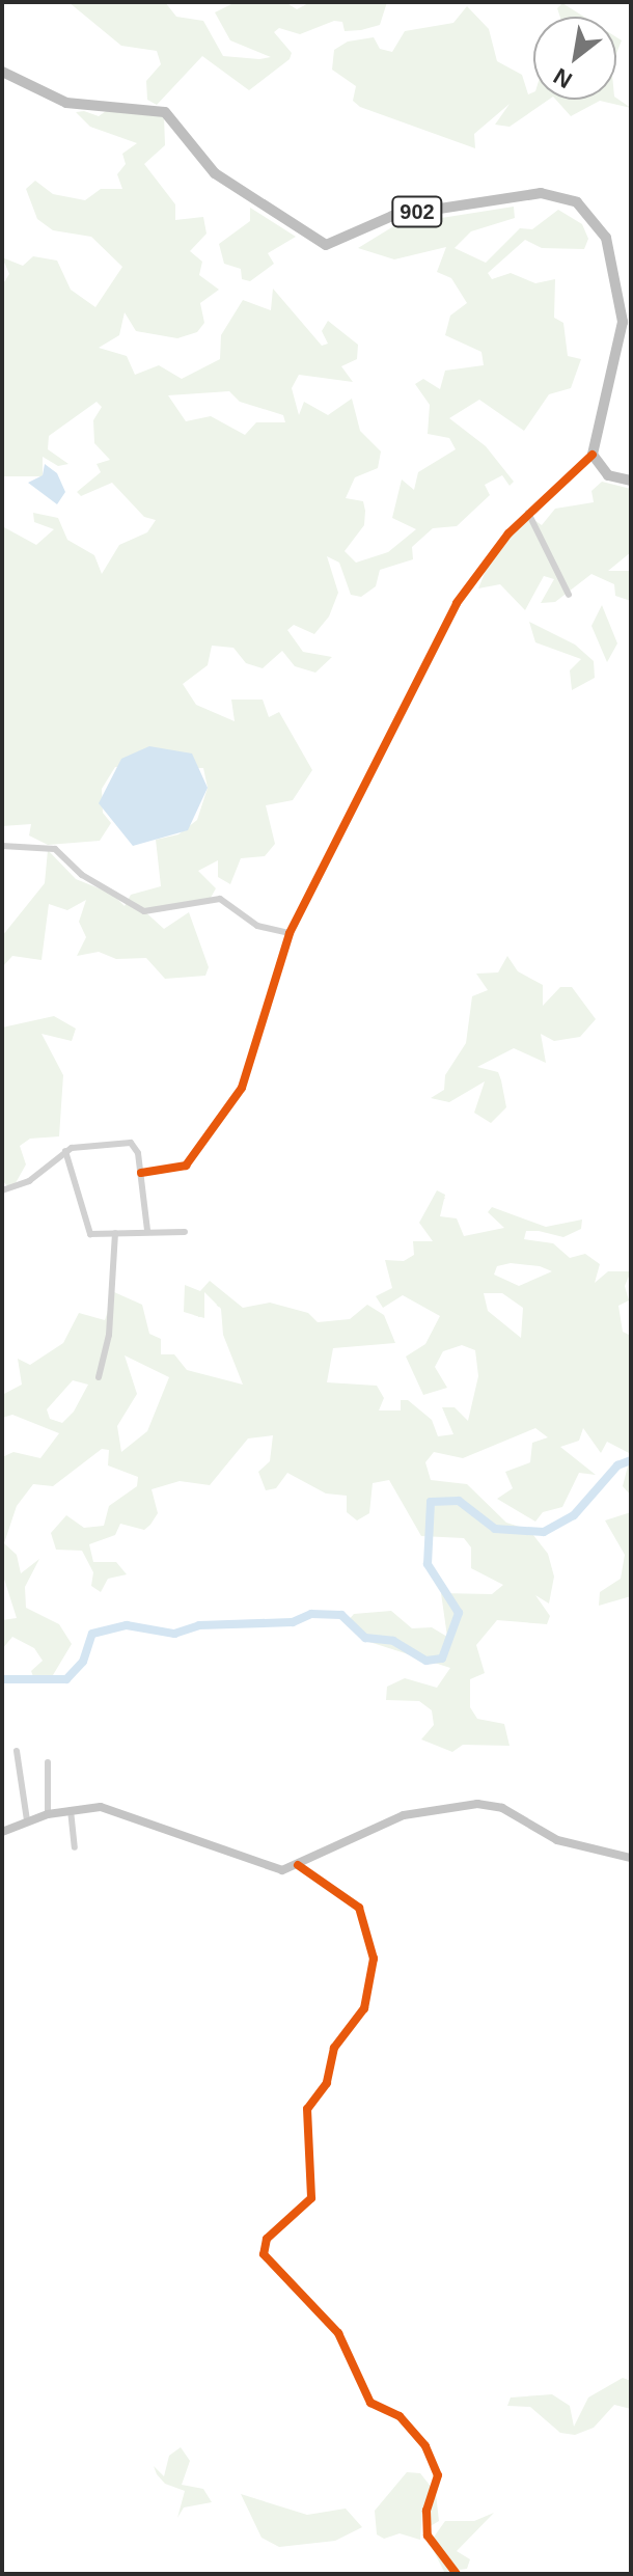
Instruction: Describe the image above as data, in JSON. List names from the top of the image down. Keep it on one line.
{"streets":{"highway":["902"]},"north":"bottom left"}
